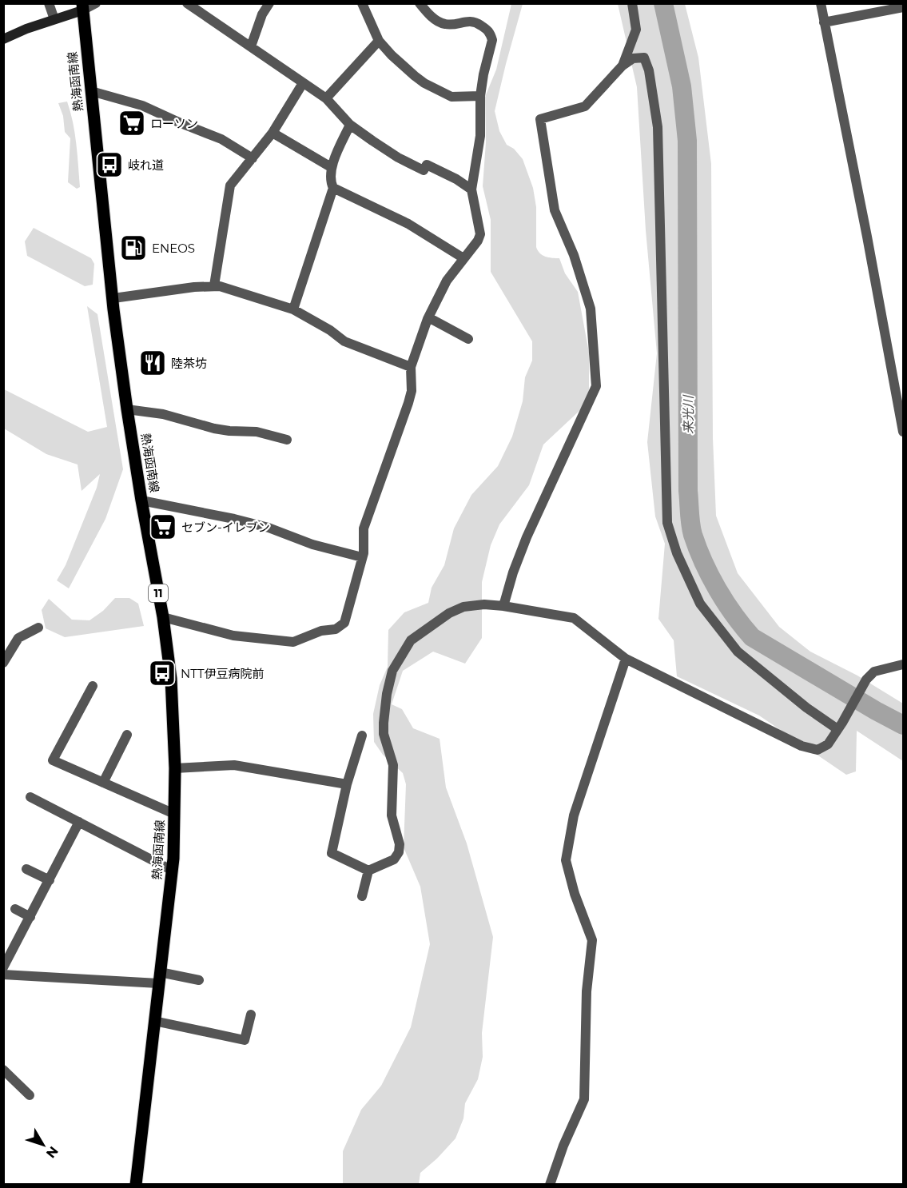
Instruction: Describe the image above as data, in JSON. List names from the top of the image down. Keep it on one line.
{"streets":{"main road":["熱海函南線","11"]},"water":["来光川"],"places":{"supermarket":["ローソン","セブン-イレブン"],"bus stop":["岐れ道","NTT伊豆病院前"],"fuel station":["ENEOS"],"restaurant":["陸茶坊"]},"north":"bottom right"}
